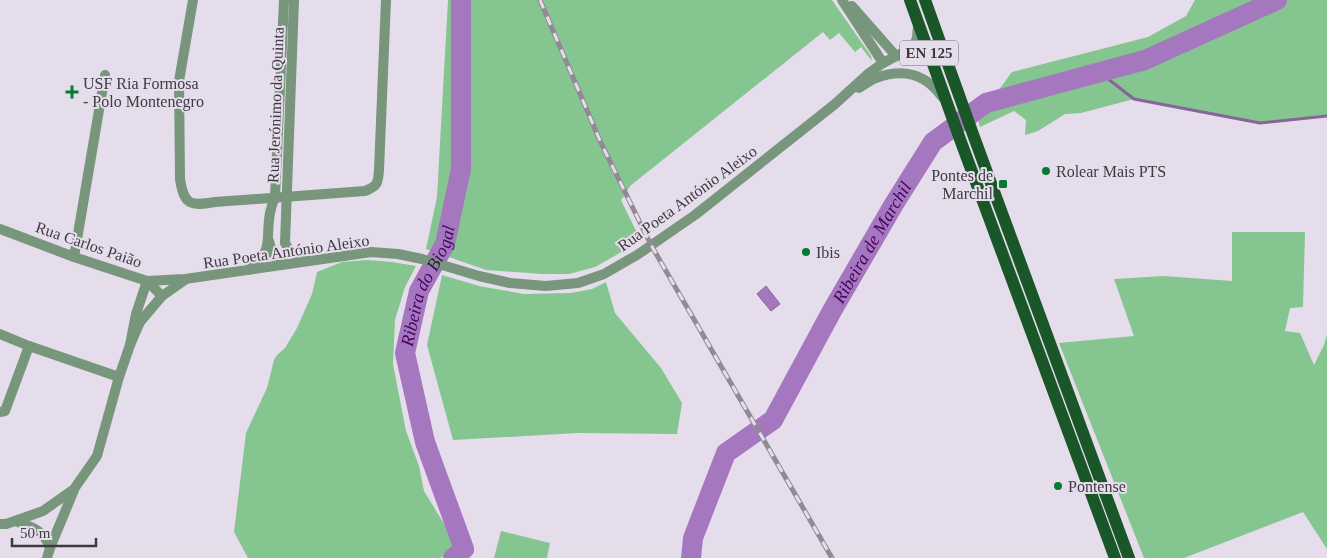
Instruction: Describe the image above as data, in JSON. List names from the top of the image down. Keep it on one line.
{"streets":{"main road":["EN 125"],"street":["Rua Jerónimo da Quinta","Rua Poeta António Aleixo","Rua Carlos Paião"]},"crossings":[["EN 125","Rua Poeta António Aleixo"],["Rua Jerónimo da Quinta","Rua Poeta António Aleixo"],["Rua Poeta António Aleixo","Rua Carlos Paião"]],"water":["Ribeira de Marchil","Ribeira do Biogal"],"places":{"health":["USF Ria Formosa - Polo Montenegro"],"other":["Rolear Mais PTS","Ibis","Pontense"],"transit":["Pontes de Marchil"]},"scale_bar":"50 m"}
